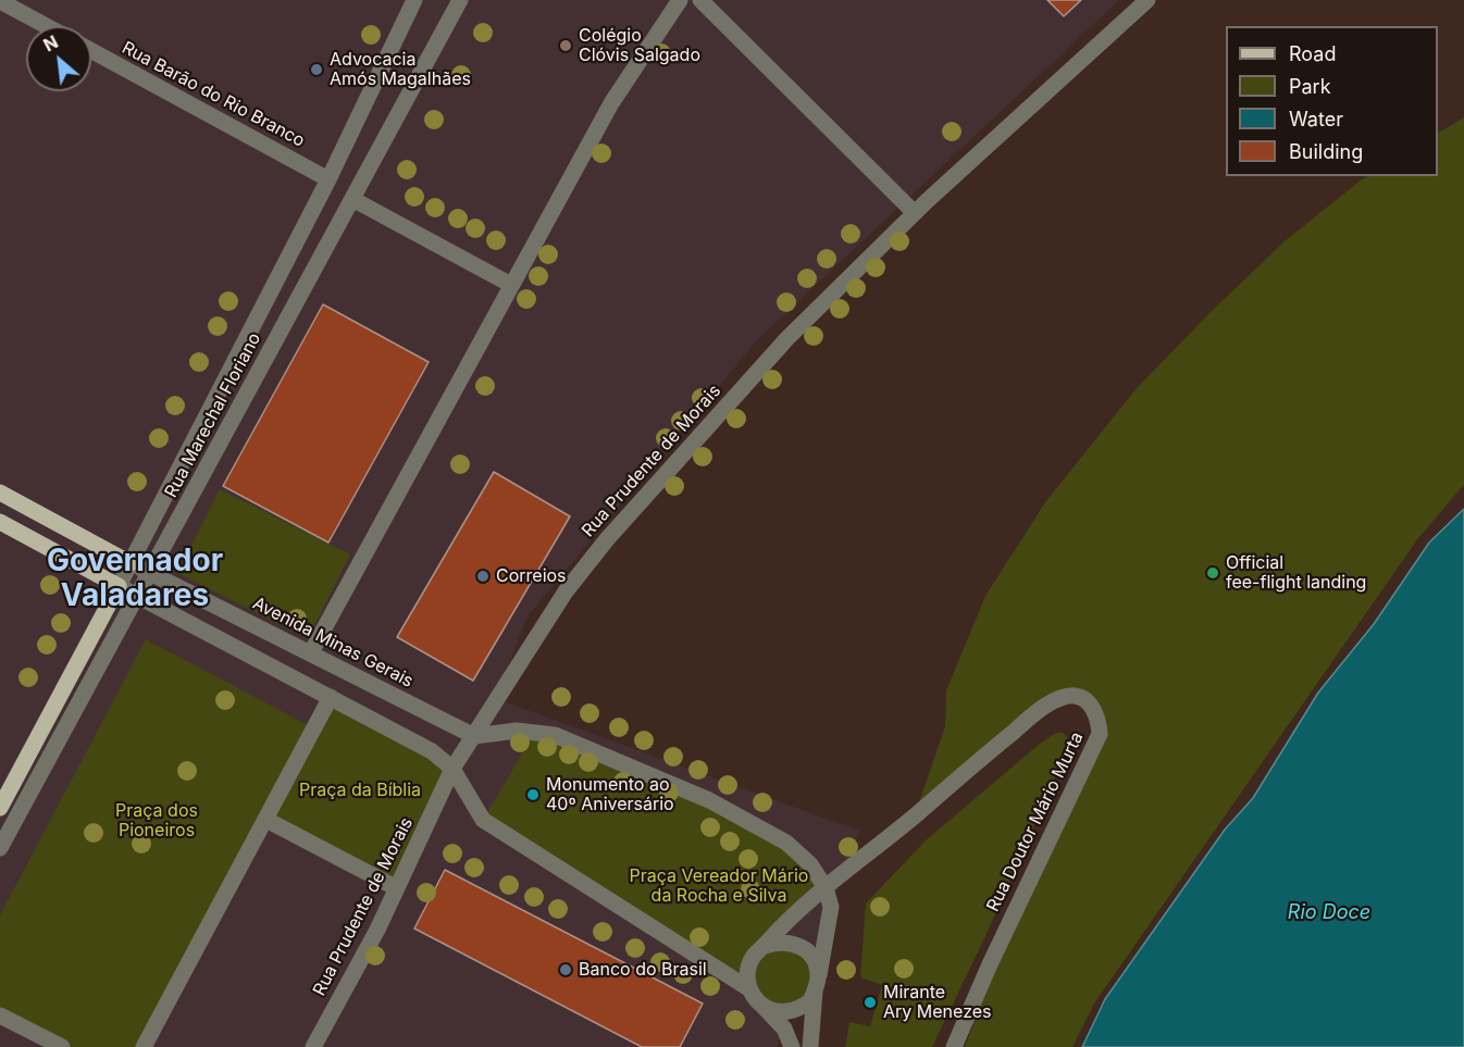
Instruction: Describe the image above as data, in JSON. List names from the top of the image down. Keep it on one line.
{"streets":{"main road":["Rua Marechal Floriano","Avenida Minas Gerais"],"street":["Rua Barão do Rio Branco","Rua Prudente de Morais","Rua Doutor Mário Murta"]},"crossings":[["Rua Barão do Rio Branco","Rua Marechal Floriano"],["Rua Marechal Floriano","Avenida Minas Gerais"],["Rua Prudente de Morais","Avenida Minas Gerais"]],"districts":["Governador Valadares"],"water":["Rio Doce"],"parks":["Praça da Bíblia","Praça dos Pioneiros","Praça Vereador Mário da Rocha e Silva"],"places":["Colégio Clóvis Salgado","Advocacia Amós Magalhães","Official fee-flight landing","Correios","Monumento ao 40º Aniversário","Banco do Brasil","Mirante Ary Menezes"],"legend":["Road","Park","Water","Building"],"north":"top left"}
